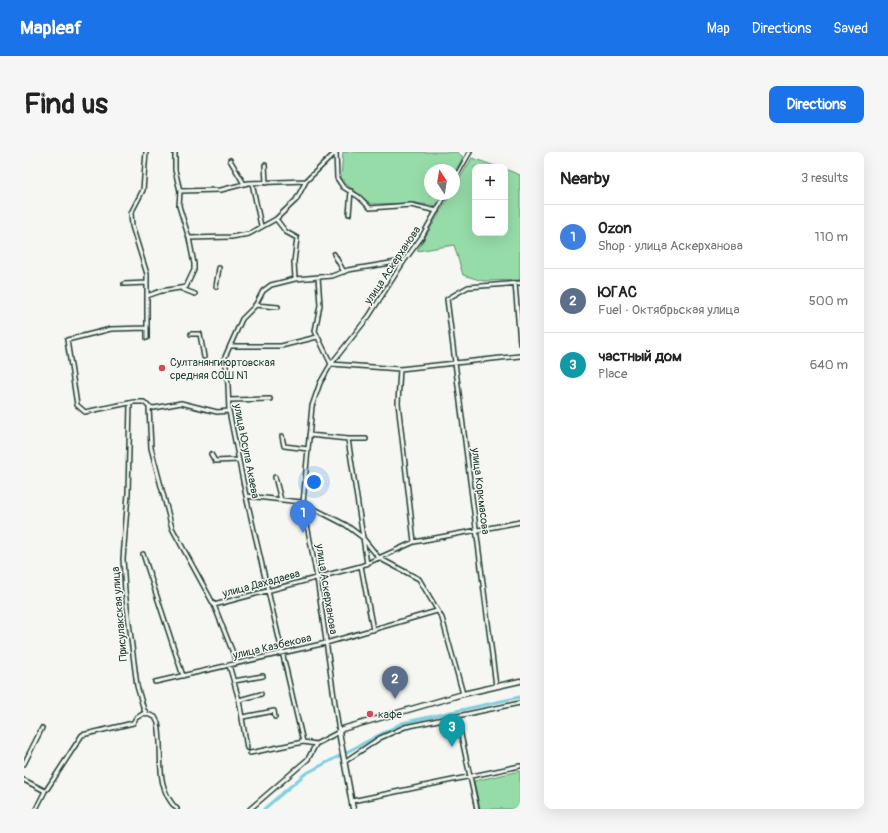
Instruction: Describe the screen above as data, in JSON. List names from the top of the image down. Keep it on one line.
{"streets":{"street":["улица Аскерханова","улица Юсупа Акаева","улица Коркмасова","улица Дахадаева","Присулакская улица","улица Казбекова"]},"crossings":[["улица Аскерханова","улица Юсупа Акаева"],["улица Аскерханова","улица Дахадаева"],["улица Аскерханова","улица Казбекова"],["улица Юсупа Акаева","улица Дахадаева"],["улица Юсупа Акаева","улица Казбекова"],["улица Коркмасова","улица Дахадаева"]],"places":["Султанянгиюртовская средняя СОШ N1","кафе"],"north":"top","page":{"header":"Mapleaf","nav":["Map","Directions","Saved"],"buttons":"Directions","title":"Find us","heading":["Nearby","3 results"],"map_buttons":["+","−"],"list":[{"mark":"1","name":"Ozon","note":"Shop · улица Аскерханова","value":"110 m"},{"mark":"2","name":"ЮГАС","note":"Fuel · Октябрьская улица","value":"500 m"},{"mark":"3","name":"частный дом","note":"Place","value":"640 m"}],"pins":["1","2","3"]}}
